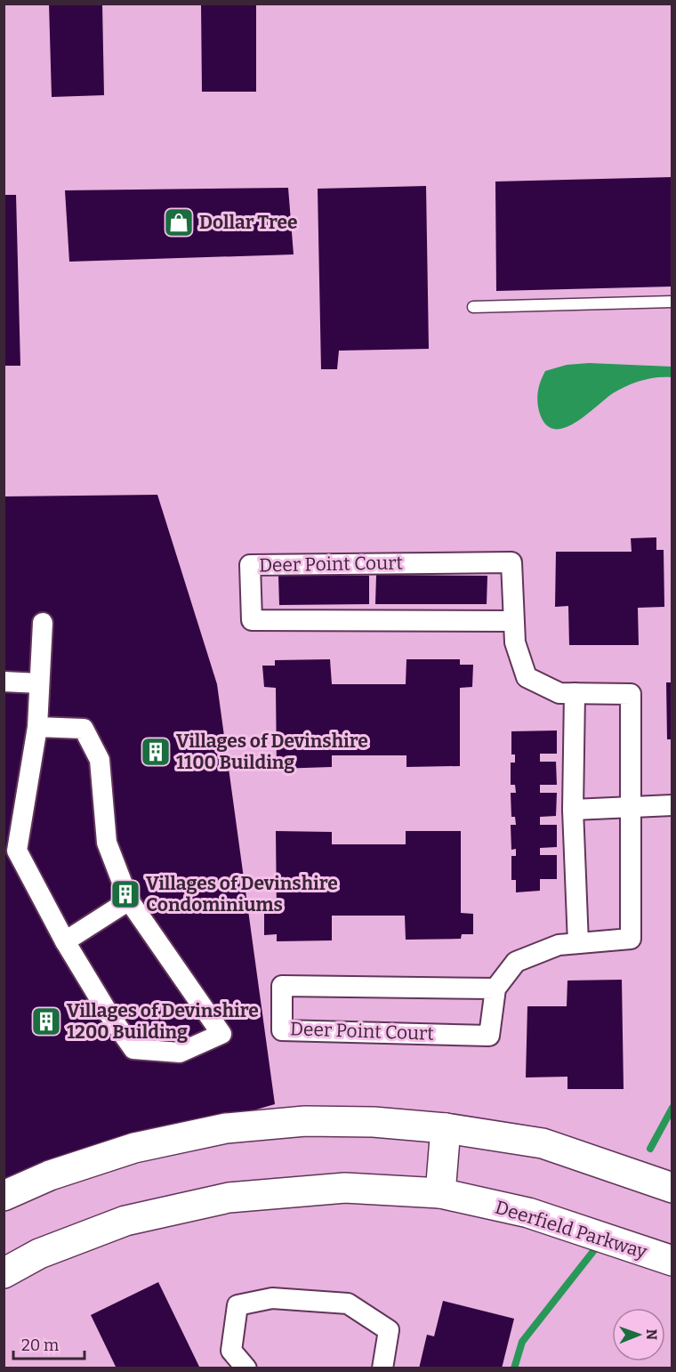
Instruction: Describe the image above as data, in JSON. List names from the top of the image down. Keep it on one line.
{"streets":{"main road":["Deerfield Parkway"],"street":["Deer Point Court"]},"places":{"shop":["Dollar Tree"],"building":["Villages of Devinshire 1100 Building","Villages of Devinshire Condominiums","Villages of Devinshire 1200 Building"]},"scale_bar":"20 m","north":"right"}
